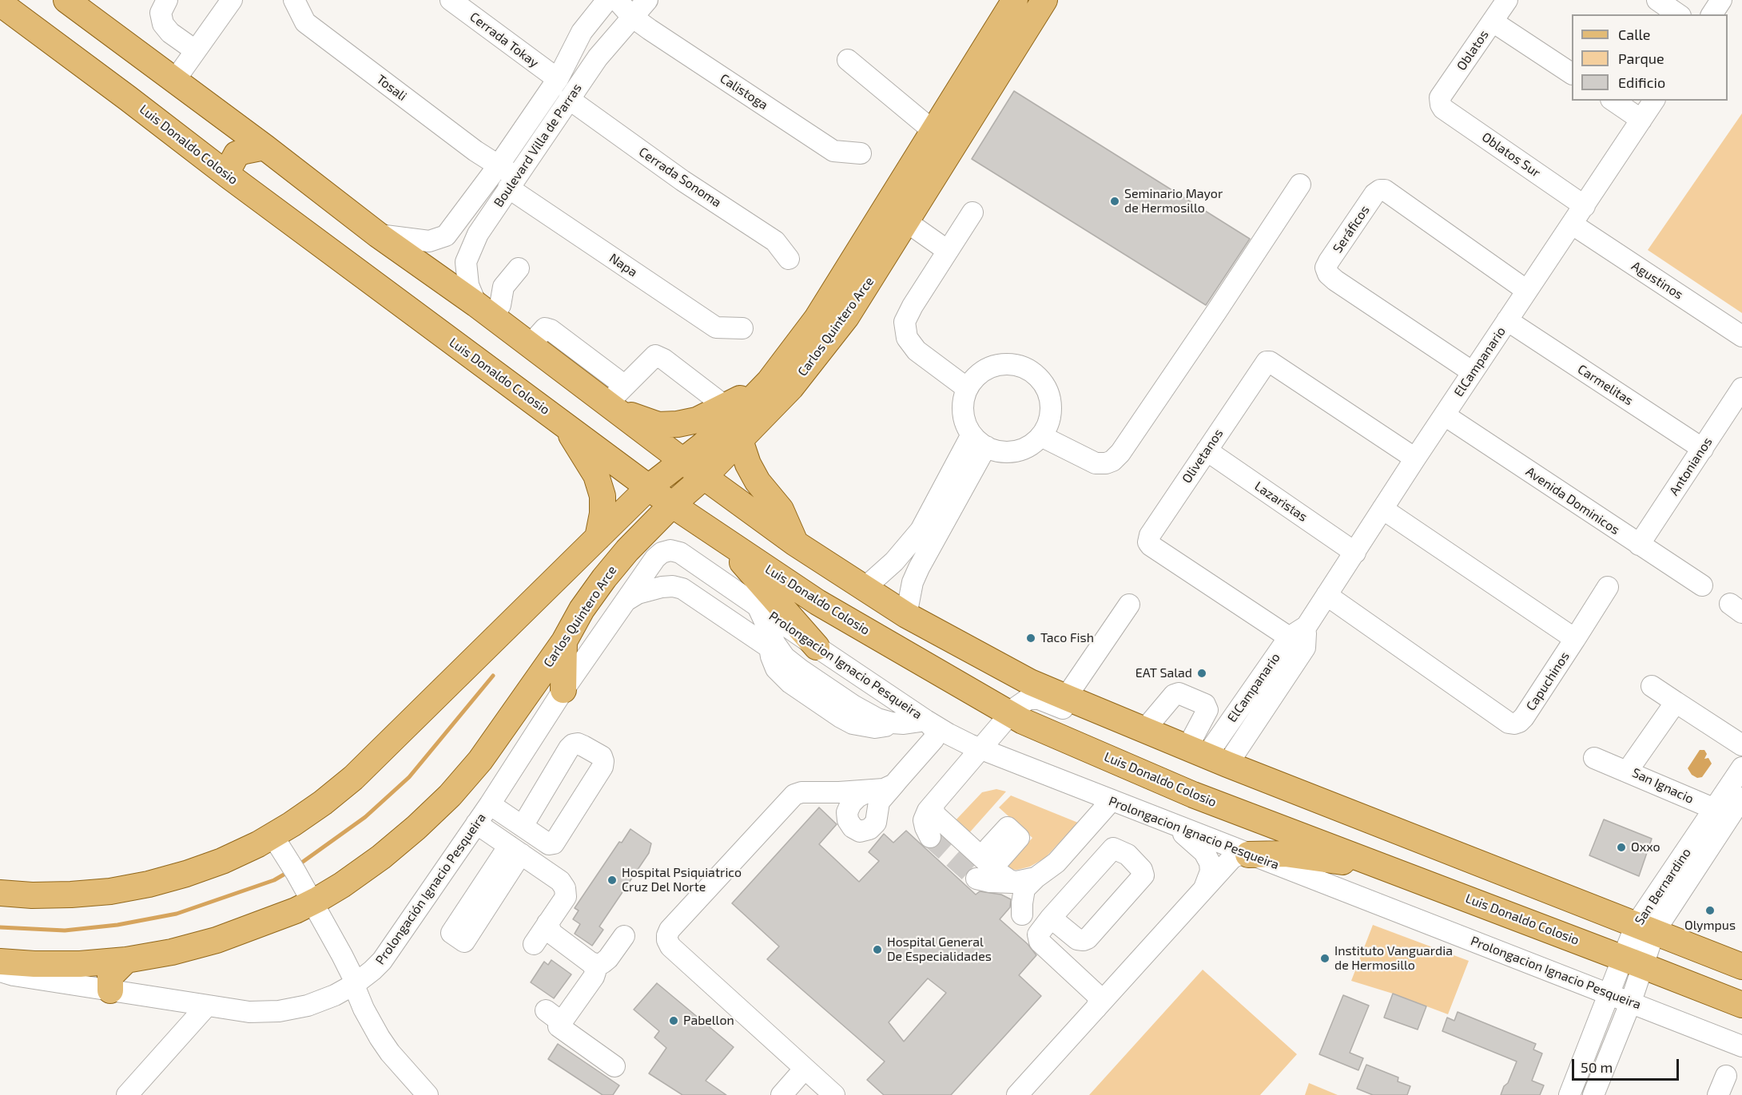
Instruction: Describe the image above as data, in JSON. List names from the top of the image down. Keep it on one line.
{"streets":{"main road":["Luis Donaldo Colosio","Carlos Quintero Arce"],"street":["Cerrada Tokay","Oblatos","Tosali","Calistoga","Boulevard Villa de Parras","Oblatos Sur","Cerrada Sonoma","Seráficos","Napa","Agustinos","ElCampanario","Carmelitas","Olivetanos","Antonianos","Avenida Dominicos","Lazaristas","Prolongacion Ignacio Pesqueira","Capuchinos","San Ignacio","San Bernardino","Prolongación Ignacio Pesqueira"]},"crossings":[["Cerrada Tokay","Boulevard Villa de Parras"],["Oblatos","Oblatos Sur"],["Tosali","Boulevard Villa de Parras"],["Tosali","Napa"],["Calistoga","Boulevard Villa de Parras"],["Luis Donaldo Colosio","Carlos Quintero Arce"],["Luis Donaldo Colosio","San Bernardino"],["Boulevard Villa de Parras","Cerrada Sonoma"],["Boulevard Villa de Parras","Napa"],["Oblatos Sur","ElCampanario"],["Seráficos","ElCampanario"],["Agustinos","ElCampanario"],["ElCampanario","Carmelitas"],["ElCampanario","Olivetanos"],["ElCampanario","Avenida Dominicos"],["ElCampanario","Lazaristas"],["ElCampanario","Capuchinos"],["Carmelitas","Antonianos"],["Olivetanos","Lazaristas"],["Antonianos","Avenida Dominicos"],["Prolongacion Ignacio Pesqueira","San Bernardino"],["Prolongacion Ignacio Pesqueira","Prolongación Ignacio Pesqueira"],["San Ignacio","San Bernardino"]],"places":["Seminario Mayor de Hermosillo","Taco Fish","EAT Salad","Oxxo","Hospital Psiquiatrico Cruz Del Norte","Olympus","Hospital General De Especialidades","Instituto Vanguardia de Hermosillo","Pabellon"],"legend":["Calle","Parque","Edificio"],"scale_bar":"50 m"}
